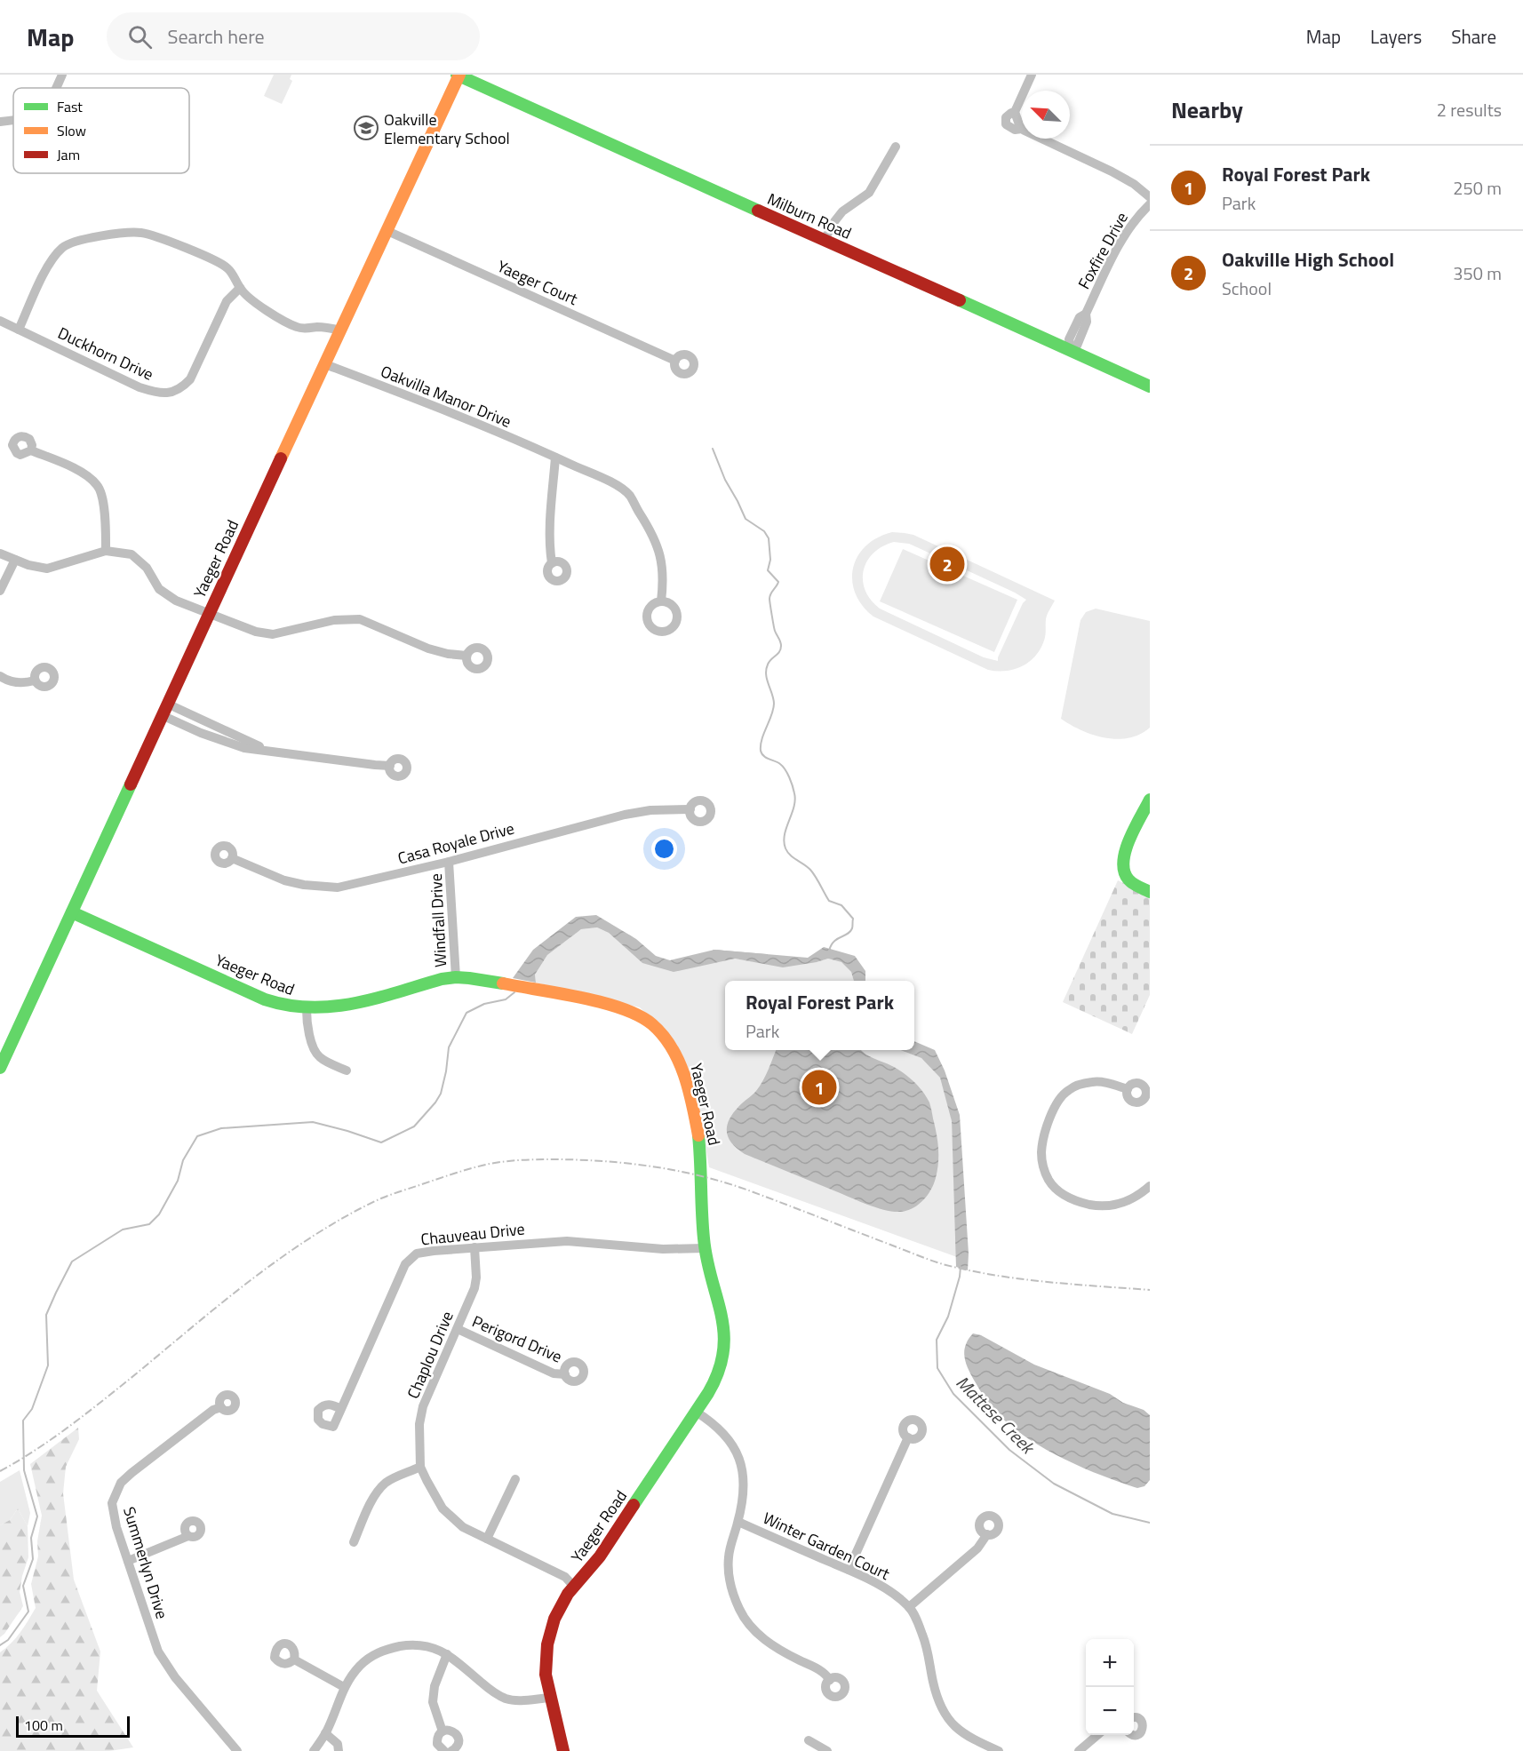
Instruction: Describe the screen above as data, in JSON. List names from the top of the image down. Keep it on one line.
{"streets":{"street":["Milburn Road","Foxfire Drive","Yaeger Court","Duckhorn Drive","Oakvilla Manor Drive","Yaeger Road","Casa Royale Drive","Windfall Drive","Chauveau Drive","Perigord Drive","Chaplou Drive","Winter Garden Court","Summerlyn Drive"]},"crossings":[["Milburn Road","Foxfire Drive"],["Milburn Road","Yaeger Road"],["Yaeger Court","Yaeger Road"],["Oakvilla Manor Drive","Yaeger Road"],["Yaeger Road","Windfall Drive"],["Yaeger Road","Chauveau Drive"],["Yaeger Road","Chaplou Drive"],["Casa Royale Drive","Windfall Drive"],["Chauveau Drive","Chaplou Drive"],["Perigord Drive","Chaplou Drive"]],"water":["Mattese Creek"],"places":{"school or university":["Oakville Elementary School"]},"legend":["Fast","Slow","Jam"],"scale_bar":"100 m","north":"top left","page":{"header":"Map","search":"Search here","nav":["Map","Layers","Share"],"heading":["Nearby","2 results"],"list":[{"mark":"1","name":"Royal Forest Park","note":"Park","value":"250 m"},{"mark":"2","name":"Oakville High School","note":"School","value":"350 m"}],"pins":["2","1"],"popup":["Royal Forest Park","Park"],"map_buttons":["+","−"],"scale":"100 m"}}
